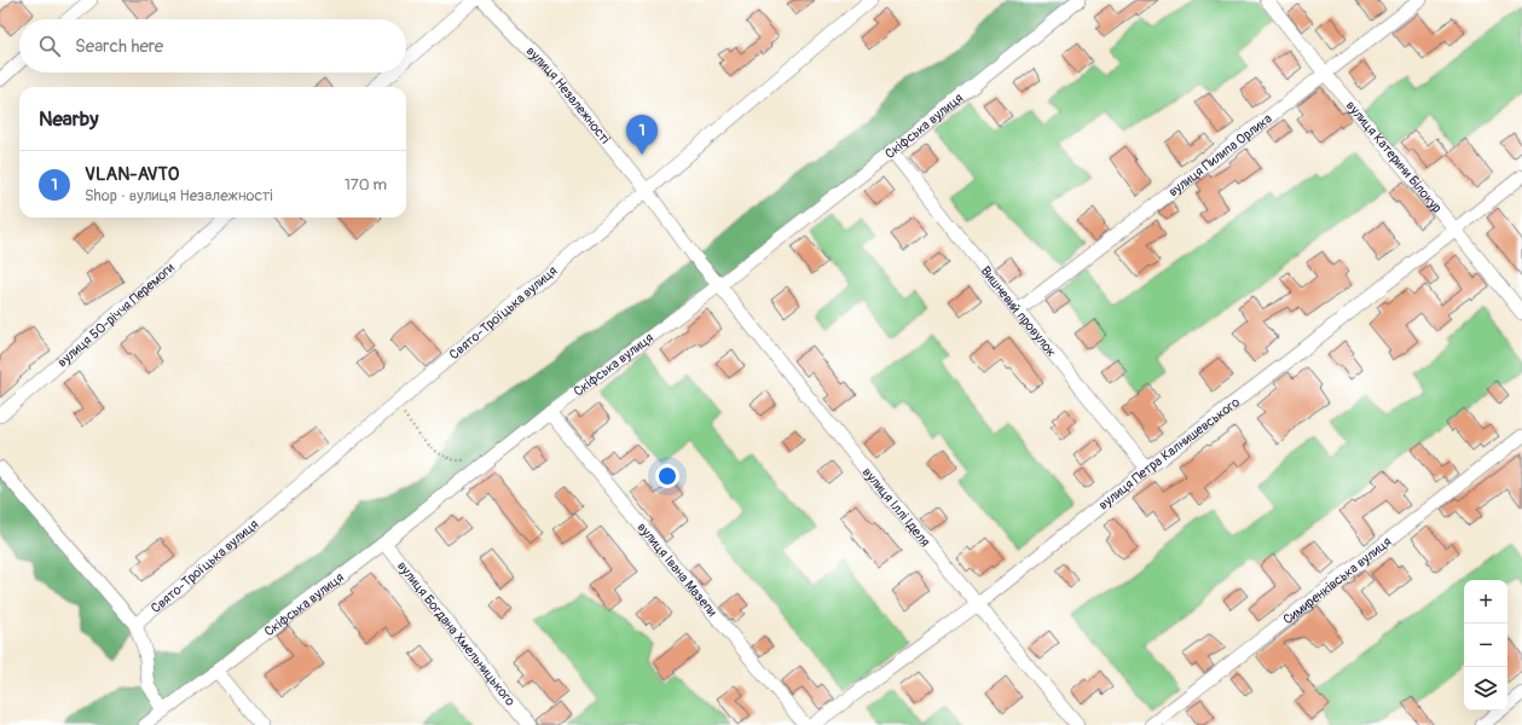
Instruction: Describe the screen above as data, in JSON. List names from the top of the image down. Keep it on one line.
{"streets":{"street":["вулиця Незалежності","Скіфська вулиця","вулиця Пилипа Орлика","вулиця Катерини Білокур","Вишневий провулок","Свято-Троїцька вулиця","вулиця 50-річчя Перемоги","вулиця Петра Калнишевського","вулиця Іллі Іделя","вулиця Івана Мазепи","Симиренківська вулиця","вулиця Богдана Хмельницького"]},"crossings":[["вулиця Незалежності","Скіфська вулиця"],["вулиця Незалежності","Свято-Троїцька вулиця"],["вулиця Незалежності","вулиця Іллі Іделя"],["Скіфська вулиця","Вишневий провулок"],["Скіфська вулиця","вулиця Іллі Іделя"],["Скіфська вулиця","вулиця Івана Мазепи"],["Скіфська вулиця","вулиця Богдана Хмельницького"],["вулиця Пилипа Орлика","вулиця Катерини Білокур"],["вулиця Пилипа Орлика","Вишневий провулок"],["вулиця Катерини Білокур","вулиця Петра Калнишевського"],["Вишневий провулок","вулиця Петра Калнишевського"],["вулиця Петра Калнишевського","вулиця Іллі Іделя"]],"page":{"search":"Search here","heading":"Nearby","pins":"1","list":[{"mark":"1","name":"VLAN-AVTO","note":"Shop · вулиця Незалежності","value":"170 m"}],"map_buttons":["+","−"]}}
